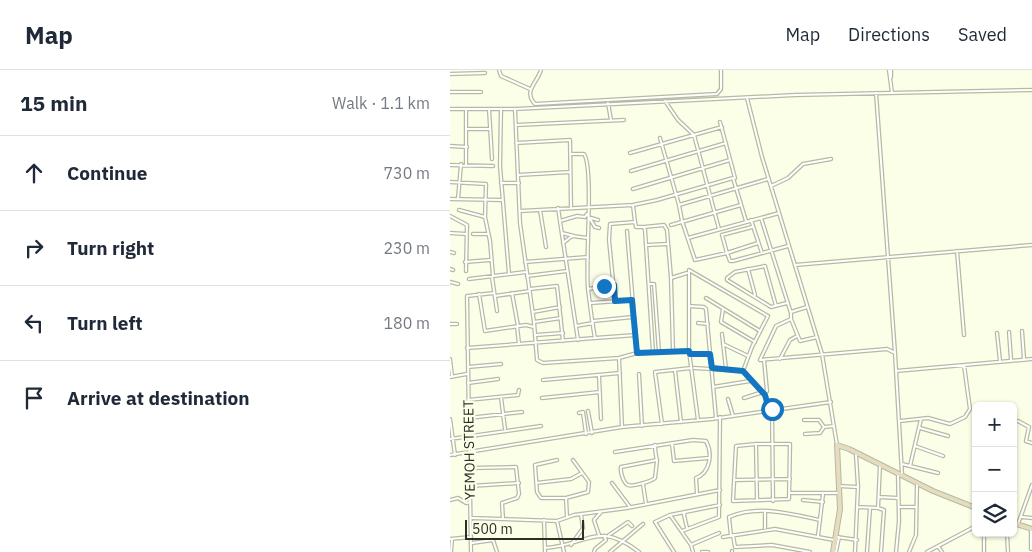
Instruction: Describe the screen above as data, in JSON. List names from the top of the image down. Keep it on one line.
{"streets":{"street":["YEMOH STREET"]},"scale_bar":"500 m","page":{"header":"Map","nav":["Map","Directions","Saved"],"heading":["15 min","Walk · 1.1 km"],"list":[["Continue","730 m"],["Turn right","230 m"],["Turn left","180 m"],"Arrive at destination"],"map_buttons":["+","−"],"scale":"500 m"}}
